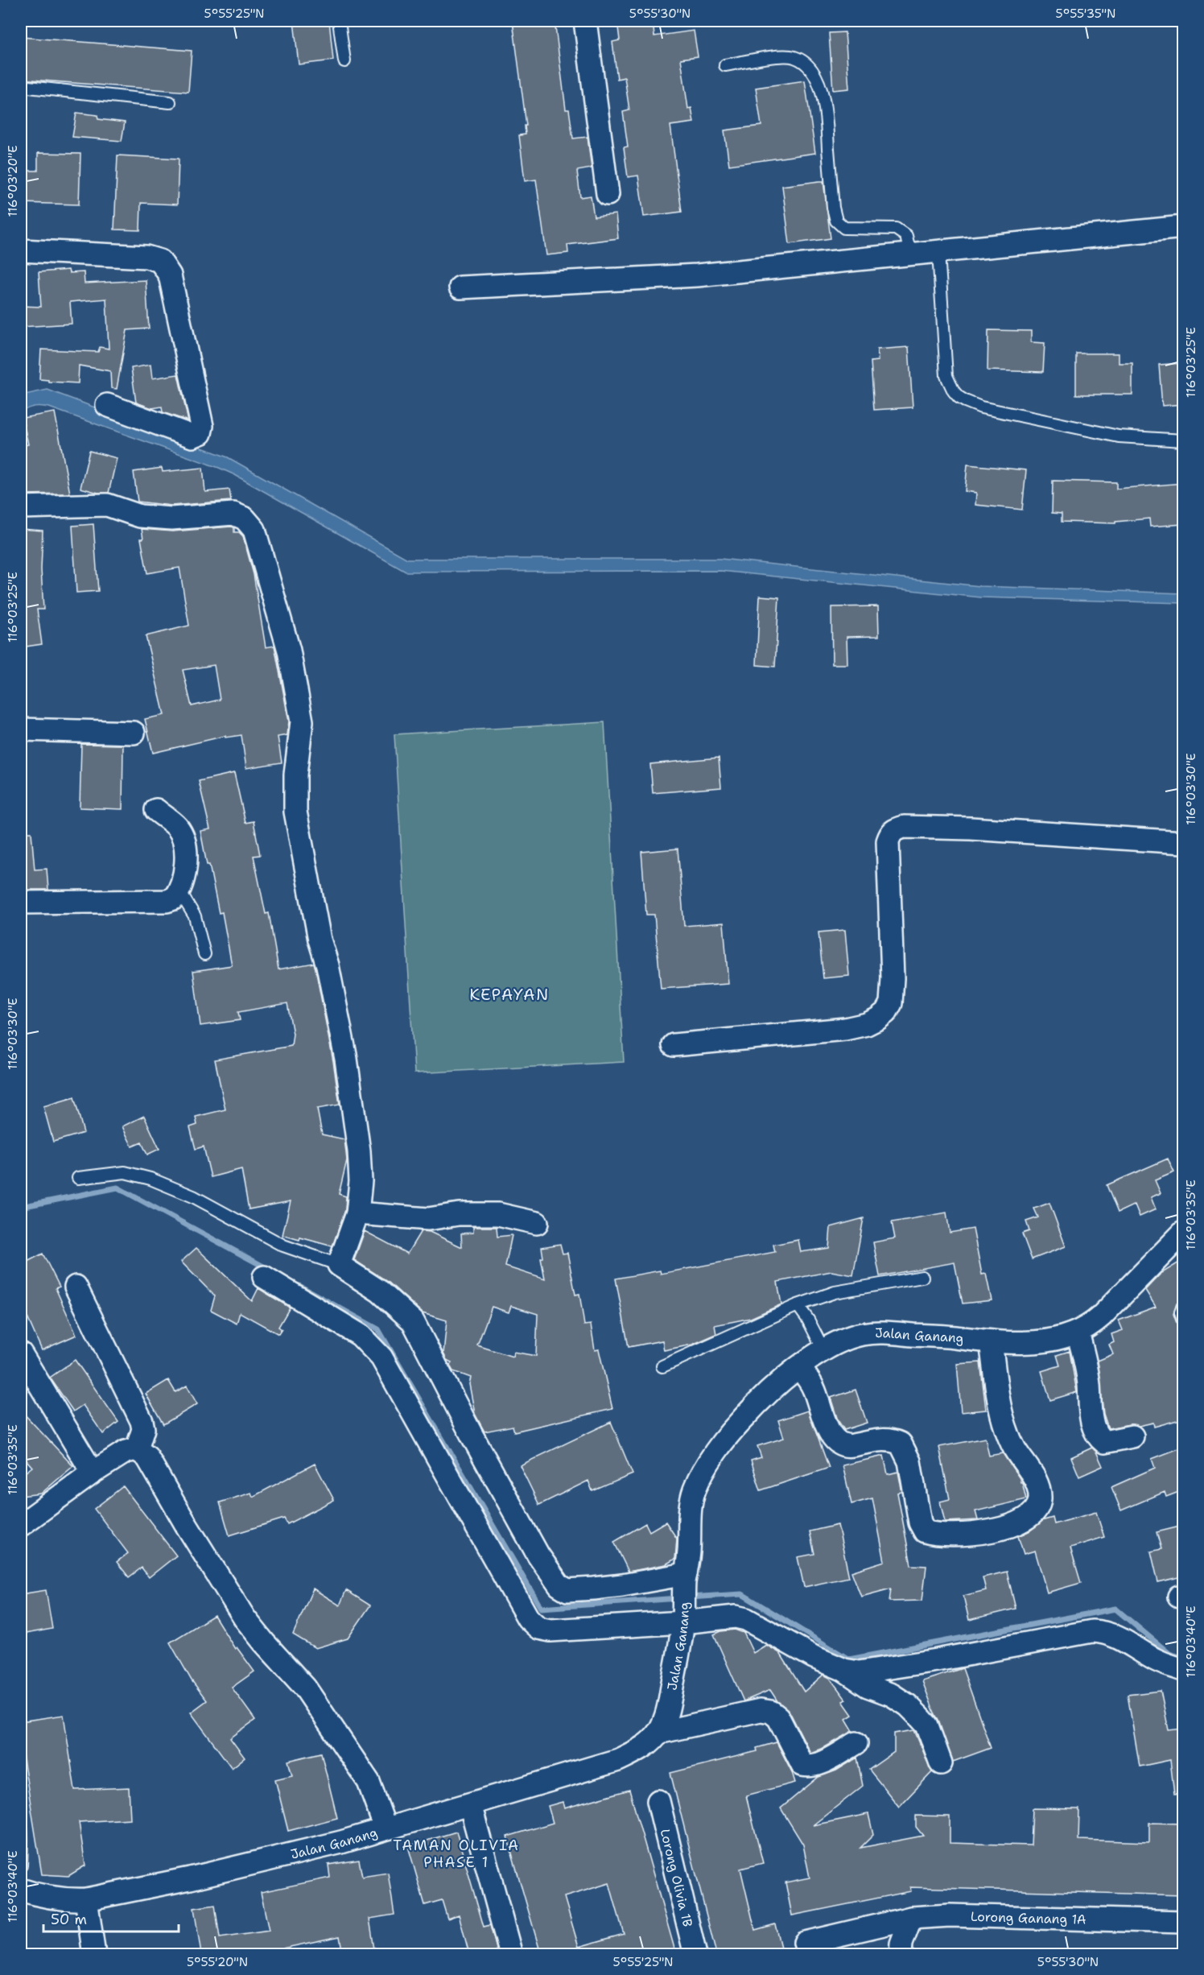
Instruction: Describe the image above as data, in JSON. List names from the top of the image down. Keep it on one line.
{"streets":{"street":["Jalan Ganang","Lorong Olivia 1B","Lorong Ganang 1A"]},"districts":["KEPAYAN","TAMAN OLIVIA PHASE 1"],"scale_bar":"50 m","coordinates":["5°55'25\"N","5°55'30\"N","5°55'35\"N","116°03'20\"E","116°03'25\"E","116°03'30\"E","116°03'35\"E","116°03'40\"E","5°55'20\"N"]}
